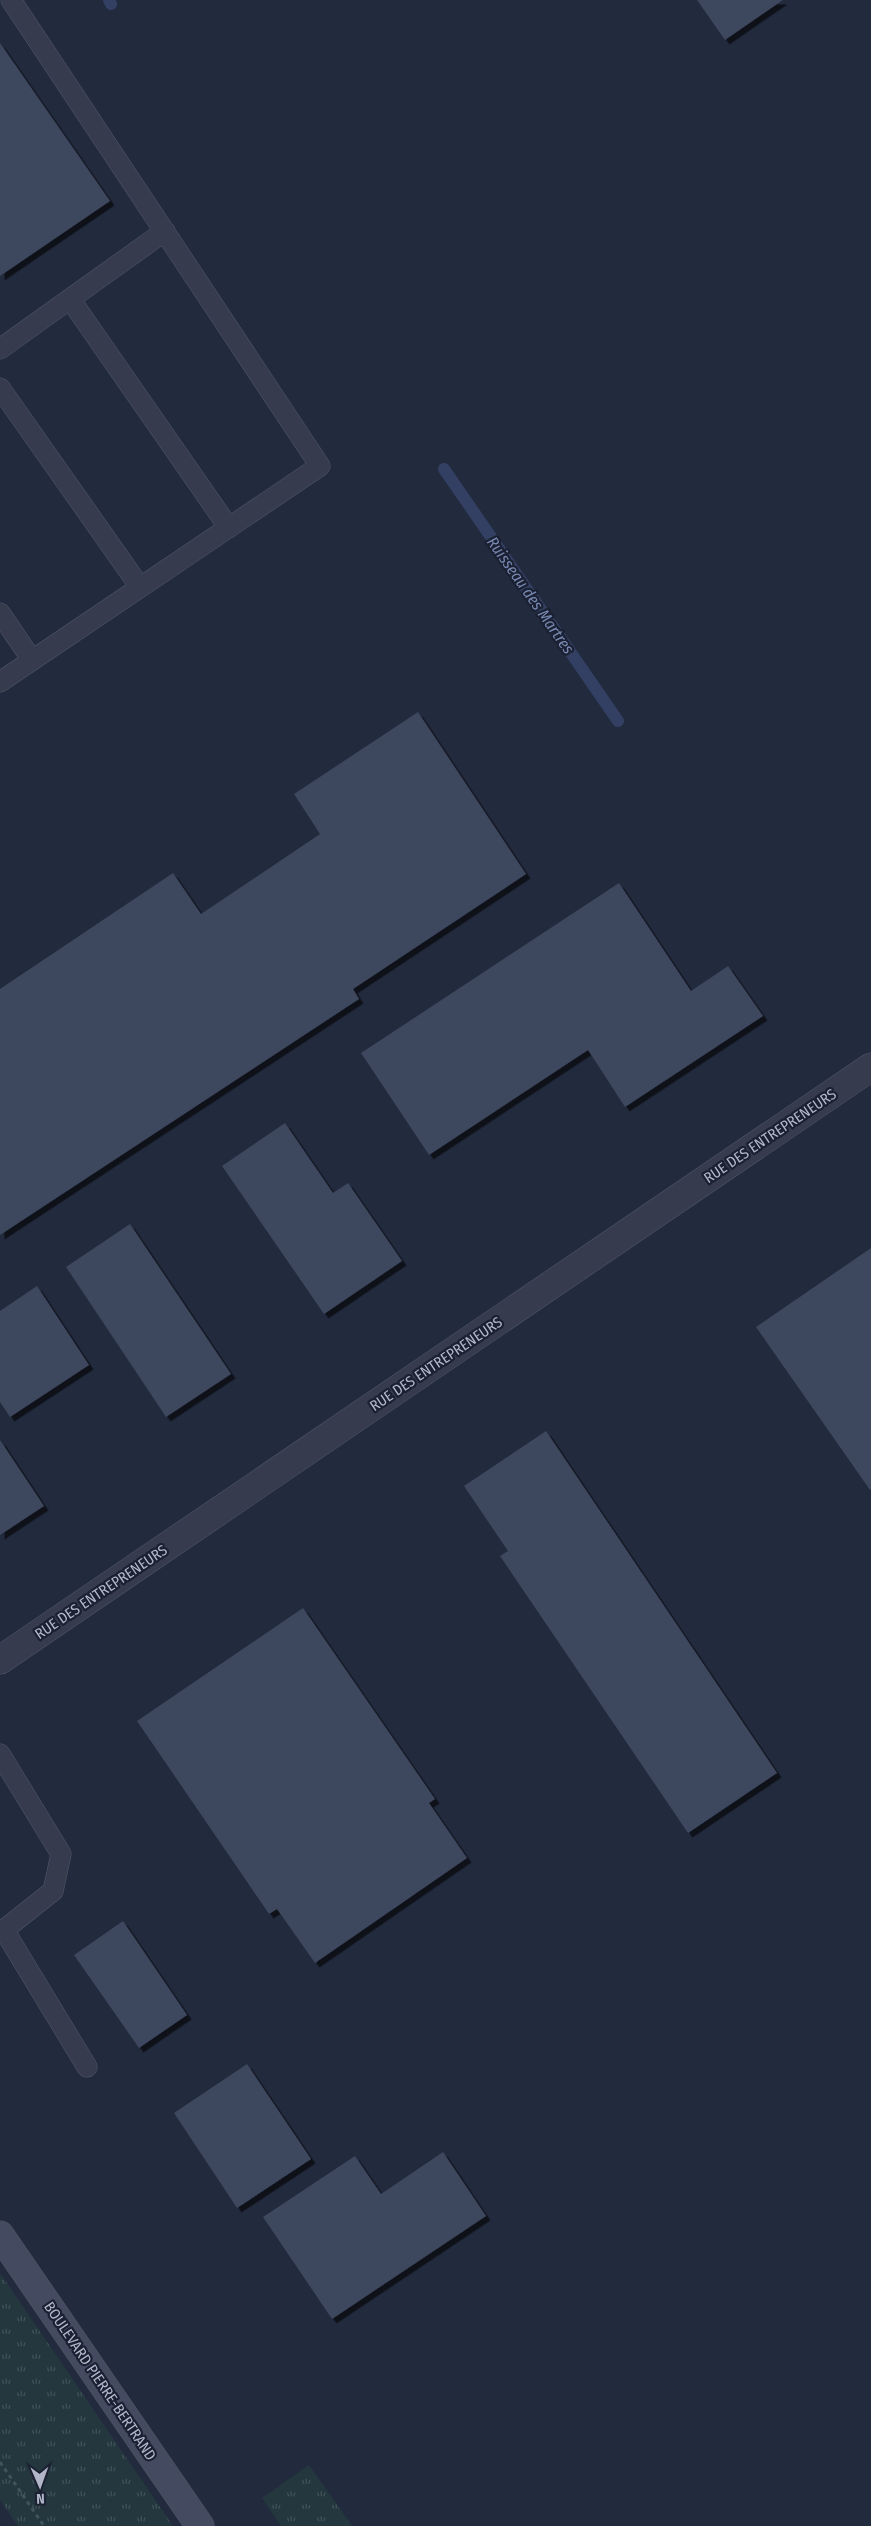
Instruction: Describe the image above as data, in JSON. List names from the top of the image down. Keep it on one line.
{"streets":{"main road":["BOULEVARD PIERRE-BERTRAND"],"street":["RUE DES ENTREPRENEURS"]},"water":["Ruisseau des Martres"],"north":"bottom"}
